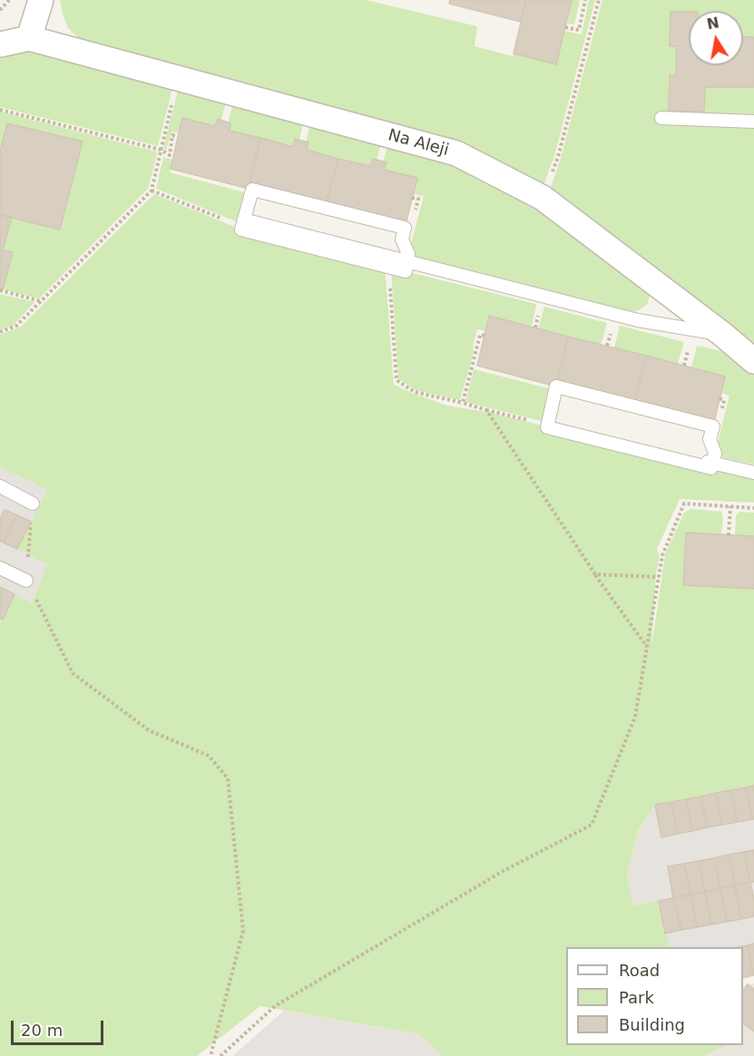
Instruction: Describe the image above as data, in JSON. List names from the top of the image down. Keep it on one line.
{"streets":{"street":["Na Aleji"]},"legend":["Road","Park","Building"],"scale_bar":"20 m","north":"top"}
